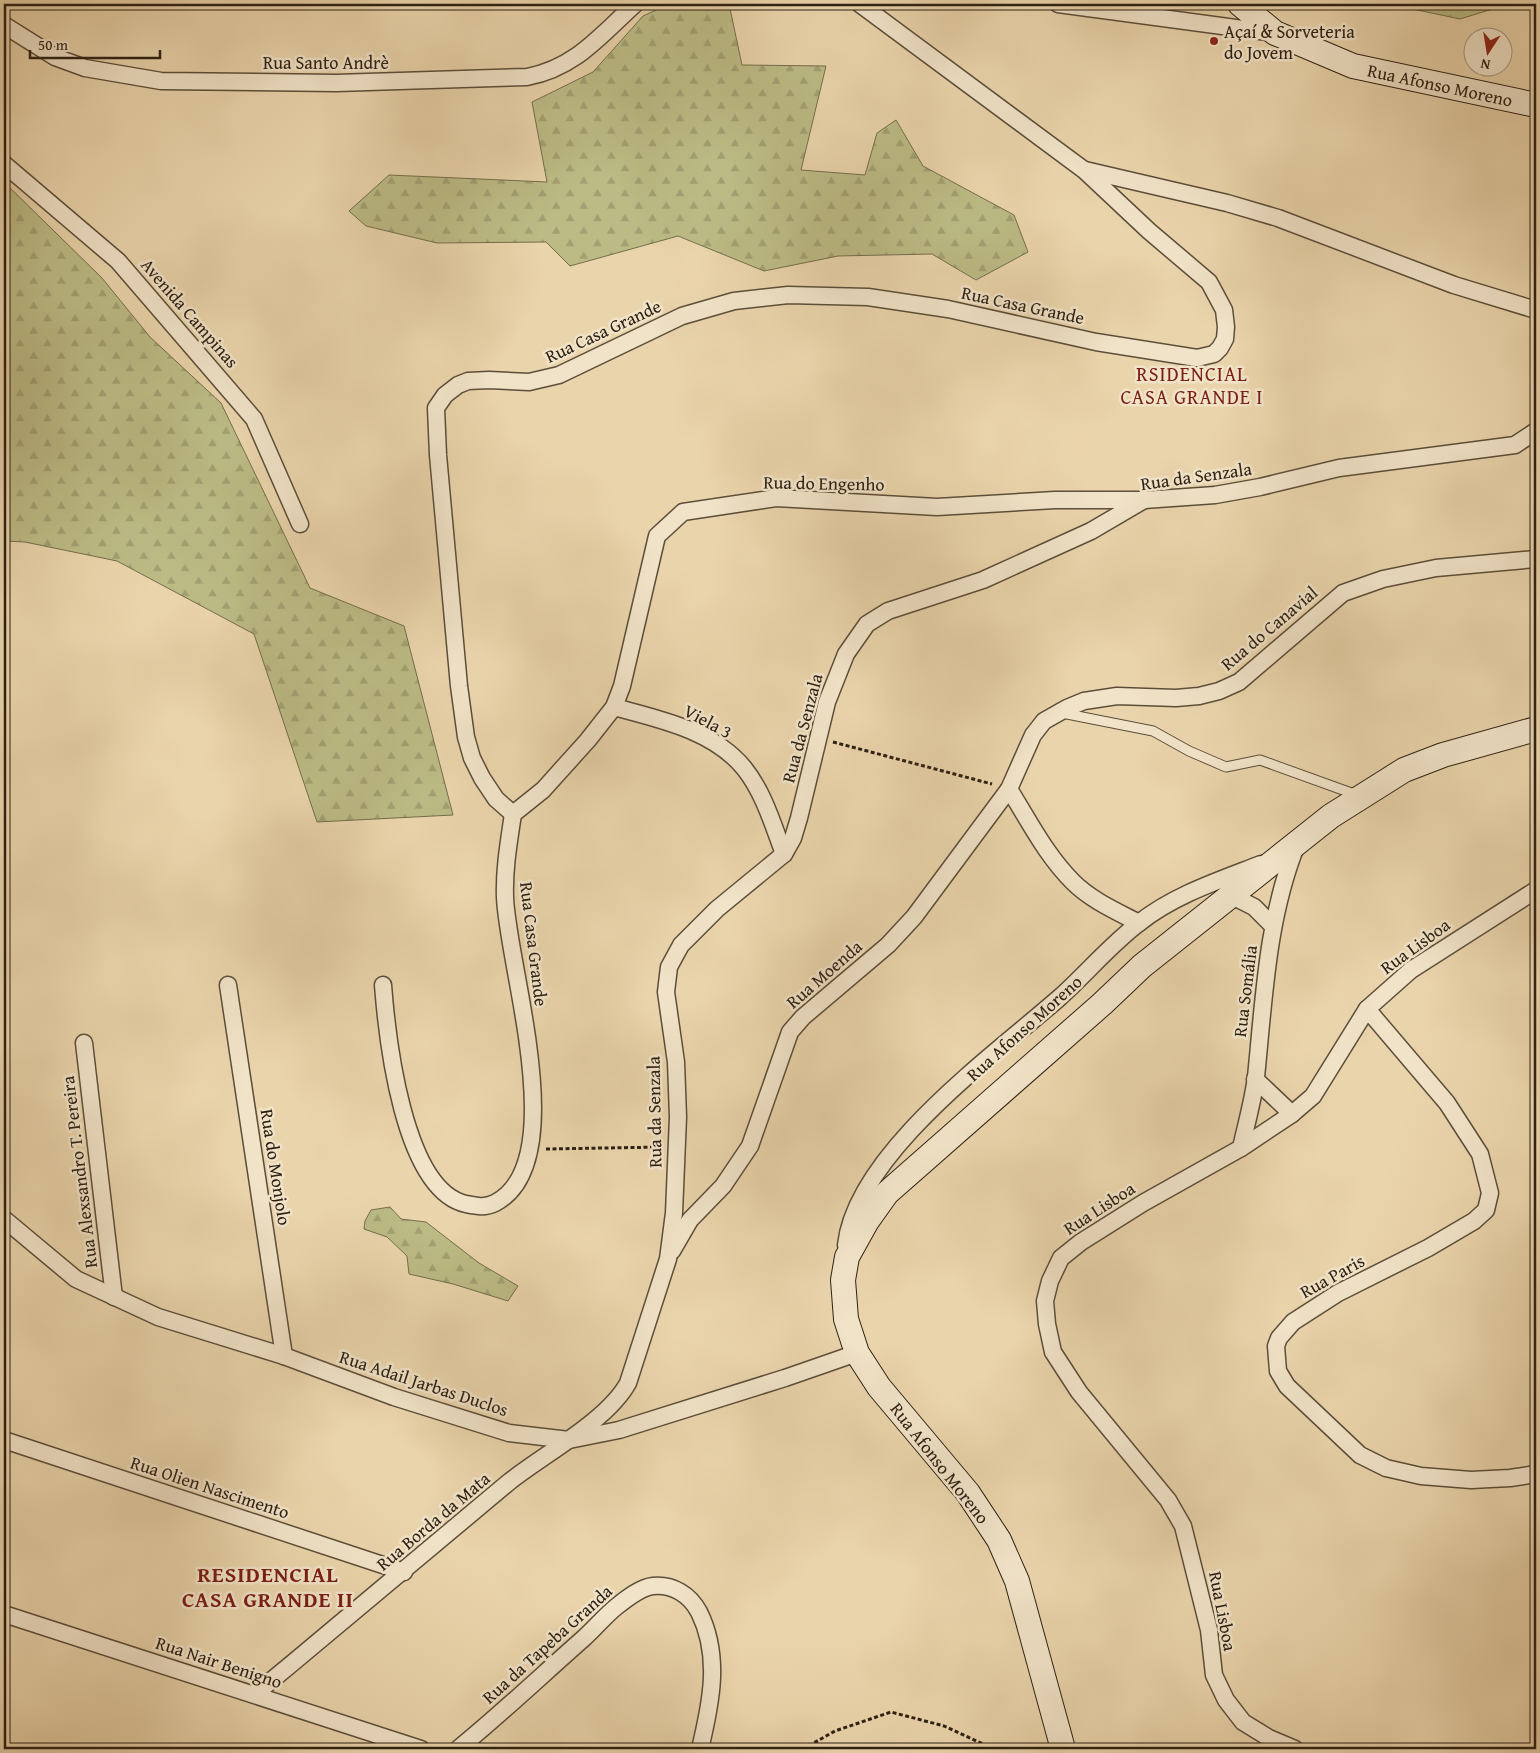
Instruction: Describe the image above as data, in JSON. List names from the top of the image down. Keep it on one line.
{"streets":{"main road":["Rua Afonso Moreno"],"street":["Rua Santo Andrè","Rua Casa Grande","Avenida Campinas","Rua da Senzala","Rua do Engenho","Rua do Canavial","Viela 3","Rua Lisboa","Rua Moenda","Rua Somália","Rua do Monjolo","Rua Alexsandro T. Pereira","Rua Paris","Rua Adail Jarbas Duclos","Rua Olien Nascimento","Rua Borda da Mata","Rua da Tapeba Granda","Rua Nair Benigno"]},"crossings":[["Rua Afonso Moreno","Rua Somália"],["Rua Afonso Moreno","Rua Adail Jarbas Duclos"],["Rua Casa Grande","Rua do Engenho"],["Rua da Senzala","Rua do Engenho"],["Rua da Senzala","Viela 3"],["Rua da Senzala","Rua Moenda"],["Rua da Senzala","Rua Adail Jarbas Duclos"],["Rua da Senzala","Rua Borda da Mata"],["Rua do Engenho","Viela 3"],["Rua do Canavial","Rua Moenda"],["Rua Lisboa","Rua Somália"],["Rua Lisboa","Rua Paris"],["Rua do Monjolo","Rua Adail Jarbas Duclos"],["Rua Alexsandro T. Pereira","Rua Adail Jarbas Duclos"],["Rua Adail Jarbas Duclos","Rua Borda da Mata"],["Rua Olien Nascimento","Rua Borda da Mata"],["Rua Borda da Mata","Rua Nair Benigno"]],"districts":["RSIDENCIAL CASA GRANDE I","RESIDENCIAL CASA GRANDE II"],"places":["Açaí & Sorveteria do Jovem"],"scale_bar":"50 m","north":"bottom"}
